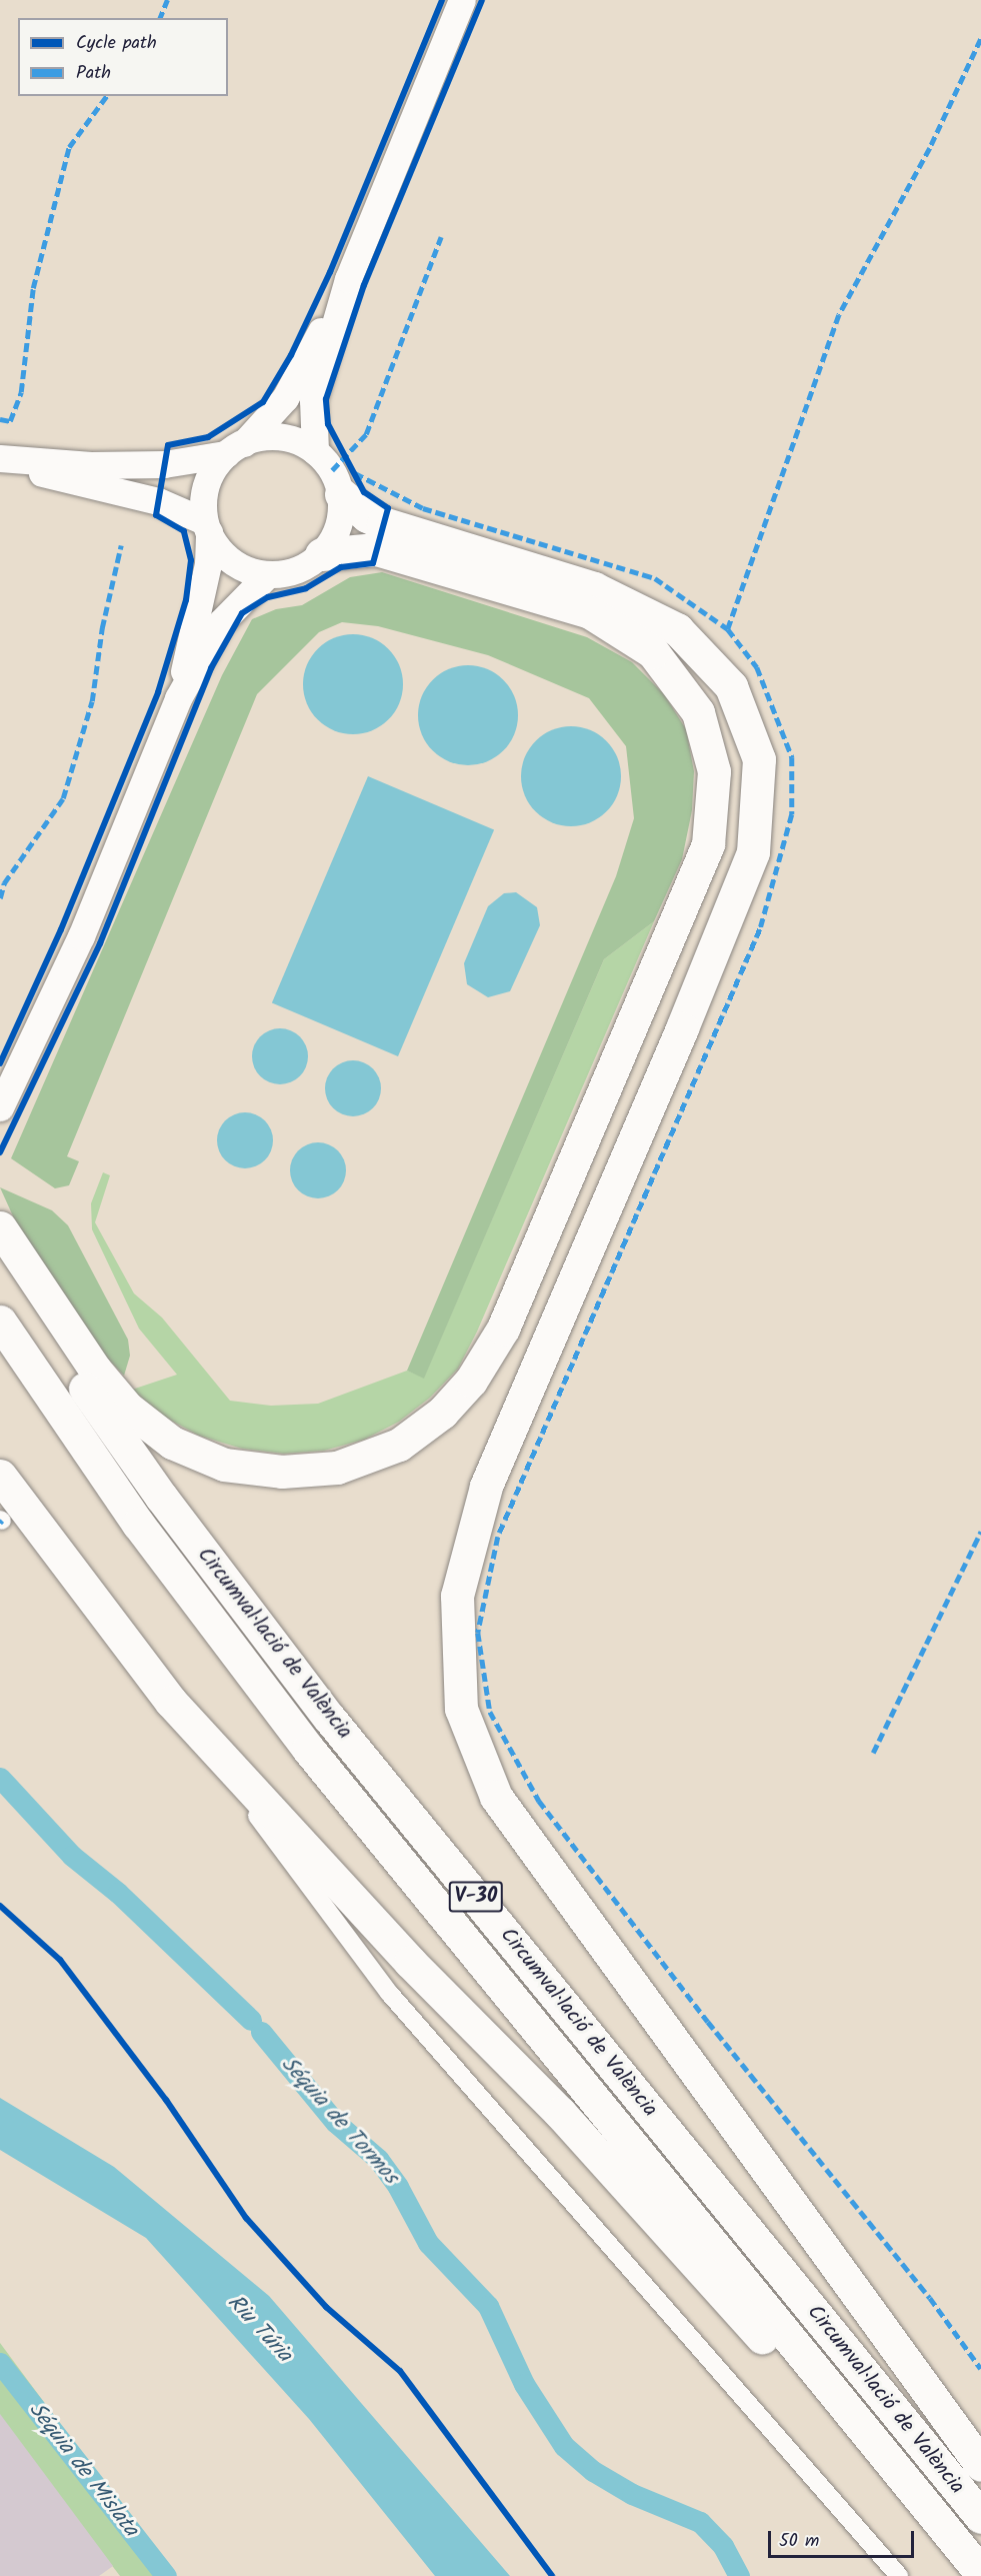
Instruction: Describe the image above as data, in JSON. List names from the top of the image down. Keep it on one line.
{"streets":{"highway":["Circumval·lació de València","V-30"]},"water":["Séquia de Tormos","Riu Túria","Séquia de Mislata"],"legend":["Cycle path","Path"],"scale_bar":"50 m"}
